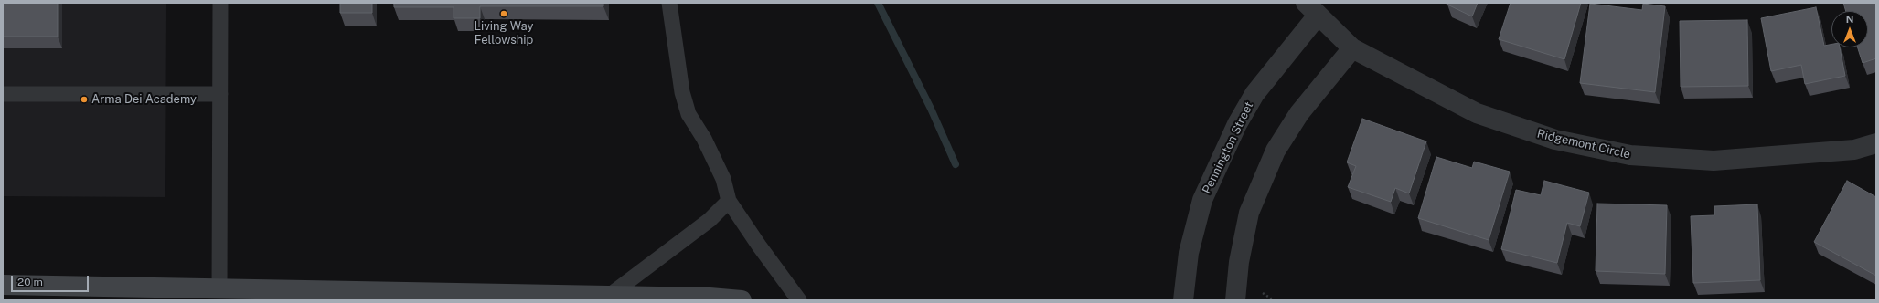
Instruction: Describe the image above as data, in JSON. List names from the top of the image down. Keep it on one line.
{"streets":{"street":["Ridgemont Circle","Pennington Street"]},"crossings":[["Ridgemont Circle","Pennington Street"]],"places":["Living Way Fellowship","Arma Dei Academy"],"scale_bar":"20 m","north":"top"}
